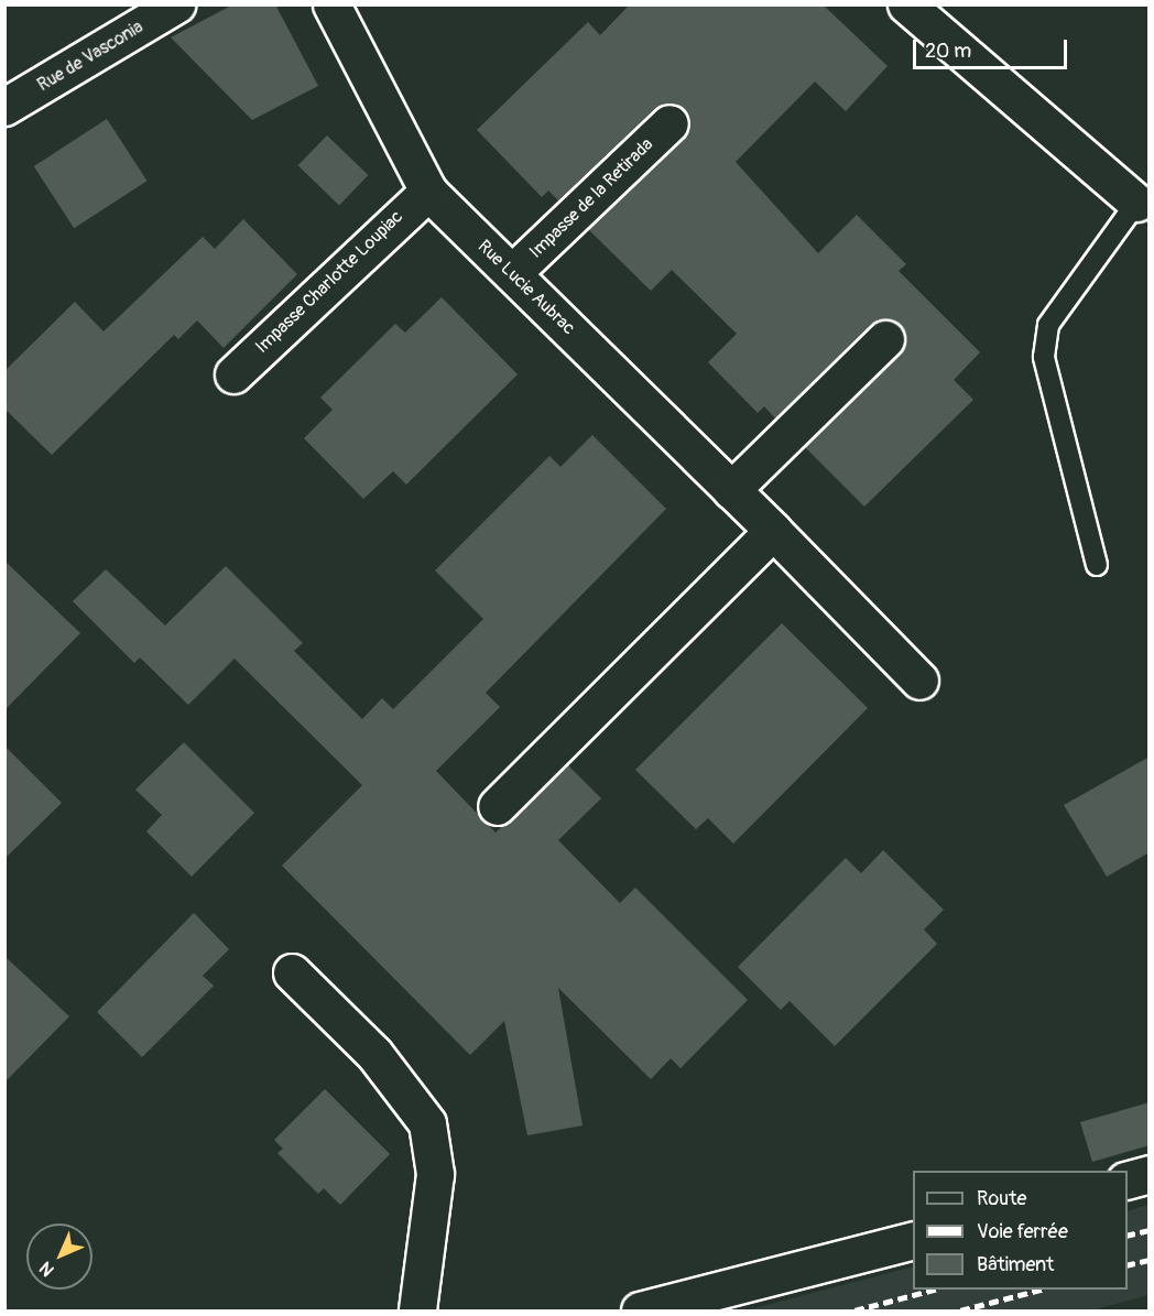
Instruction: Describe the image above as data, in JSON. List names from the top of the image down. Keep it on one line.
{"streets":{"street":["Rue de Vasconia","Impasse de la Retirada","Impasse Charlotte Loupiac","Rue Lucie Aubrac"]},"crossings":[["Impasse de la Retirada","Rue Lucie Aubrac"],["Impasse Charlotte Loupiac","Rue Lucie Aubrac"]],"legend":["Route","Voie ferrée","Bâtiment"],"scale_bar":"20 m","north":"bottom left"}
